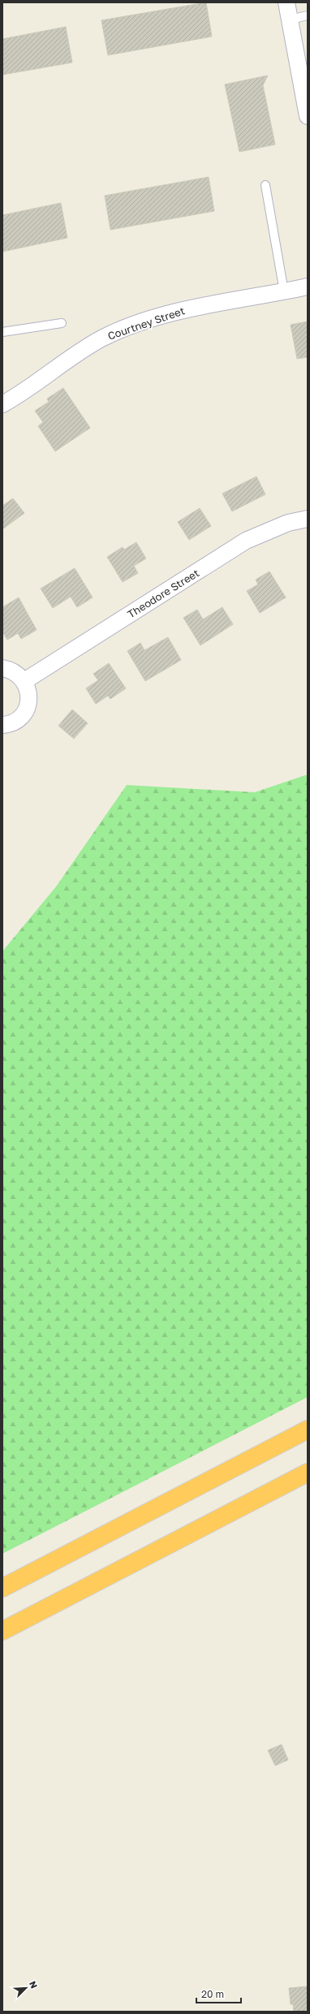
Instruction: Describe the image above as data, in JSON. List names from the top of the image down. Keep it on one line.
{"streets":{"street":["Courtney Street","Theodore Street"]},"scale_bar":"20 m","north":"top right"}
